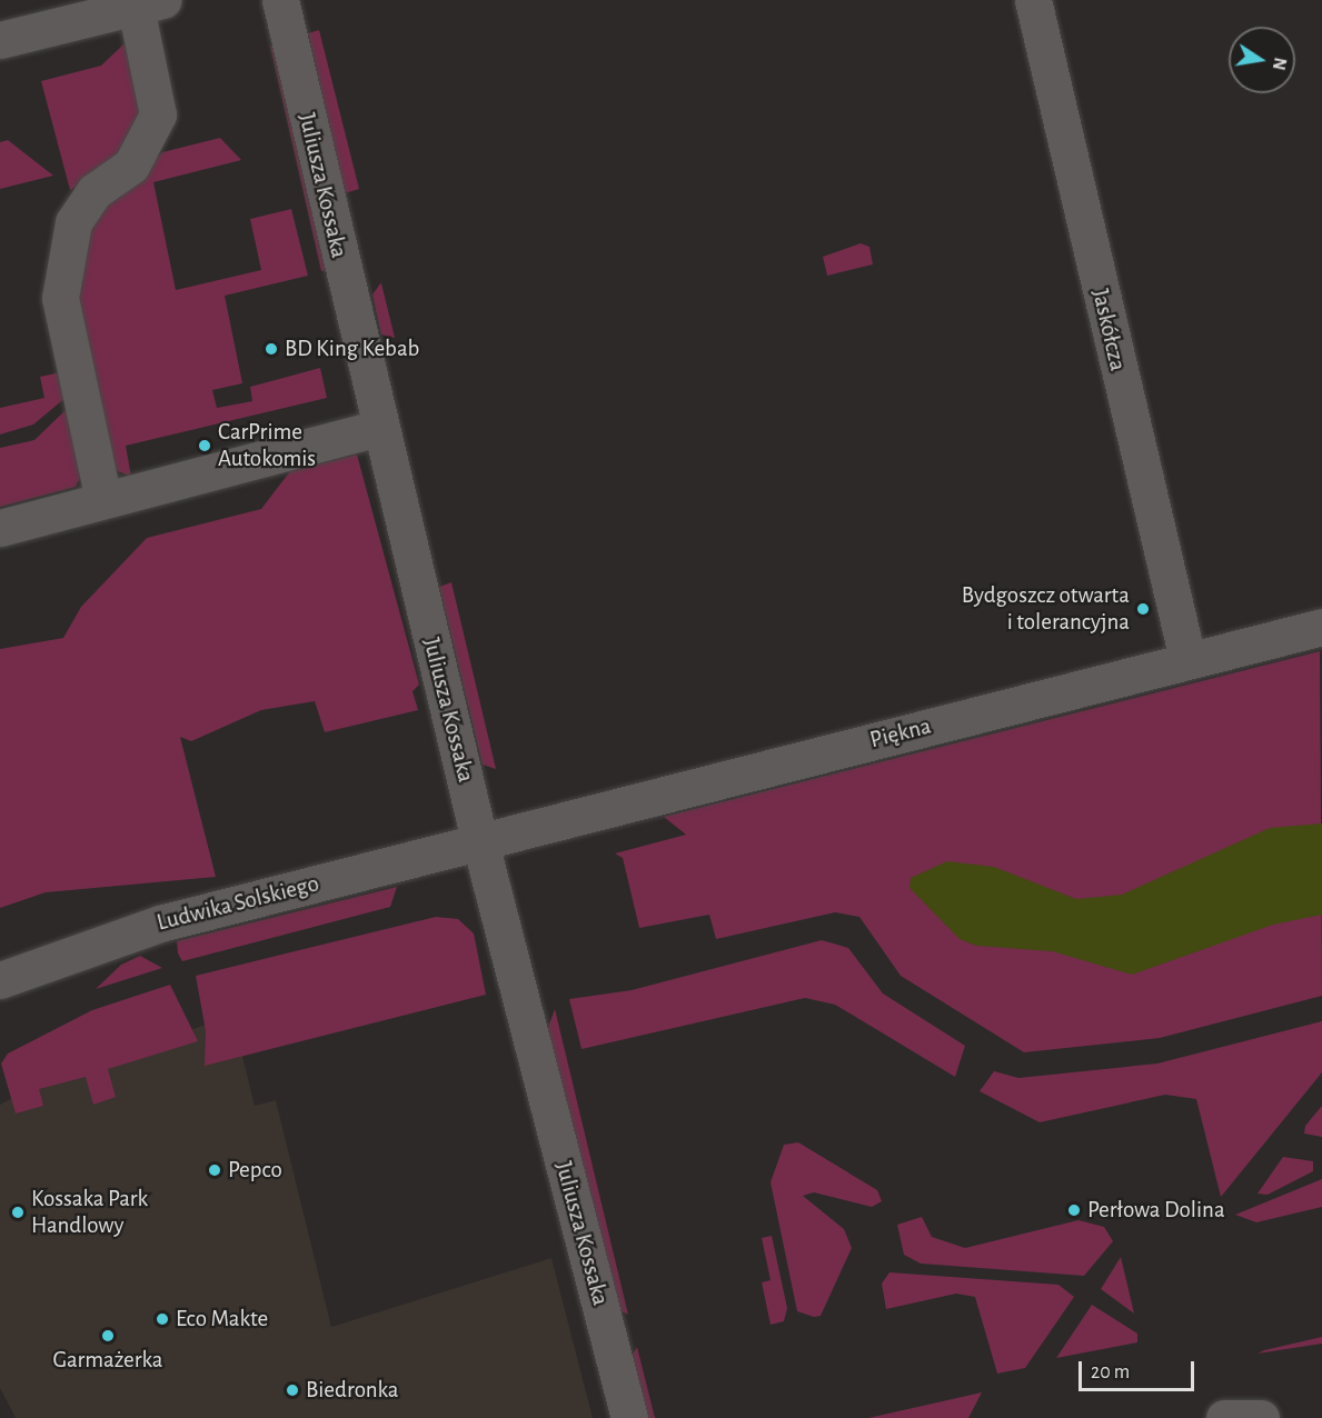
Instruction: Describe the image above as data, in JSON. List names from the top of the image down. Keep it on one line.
{"streets":{"street":["Juliusza Kossaka","Jaskółcza","Piękna","Ludwika Solskiego"]},"crossings":[["Juliusza Kossaka","Piękna"],["Juliusza Kossaka","Ludwika Solskiego"],["Jaskółcza","Piękna"],["Piękna","Ludwika Solskiego"]],"places":["BD King Kebab","CarPrime Autokomis","Bydgoszcz otwarta i tolerancyjna","Pepco","Perłowa Dolina","Kossaka Park Handlowy","Eco Makte","Garmażerka","Biedronka"],"scale_bar":"20 m","north":"right"}
